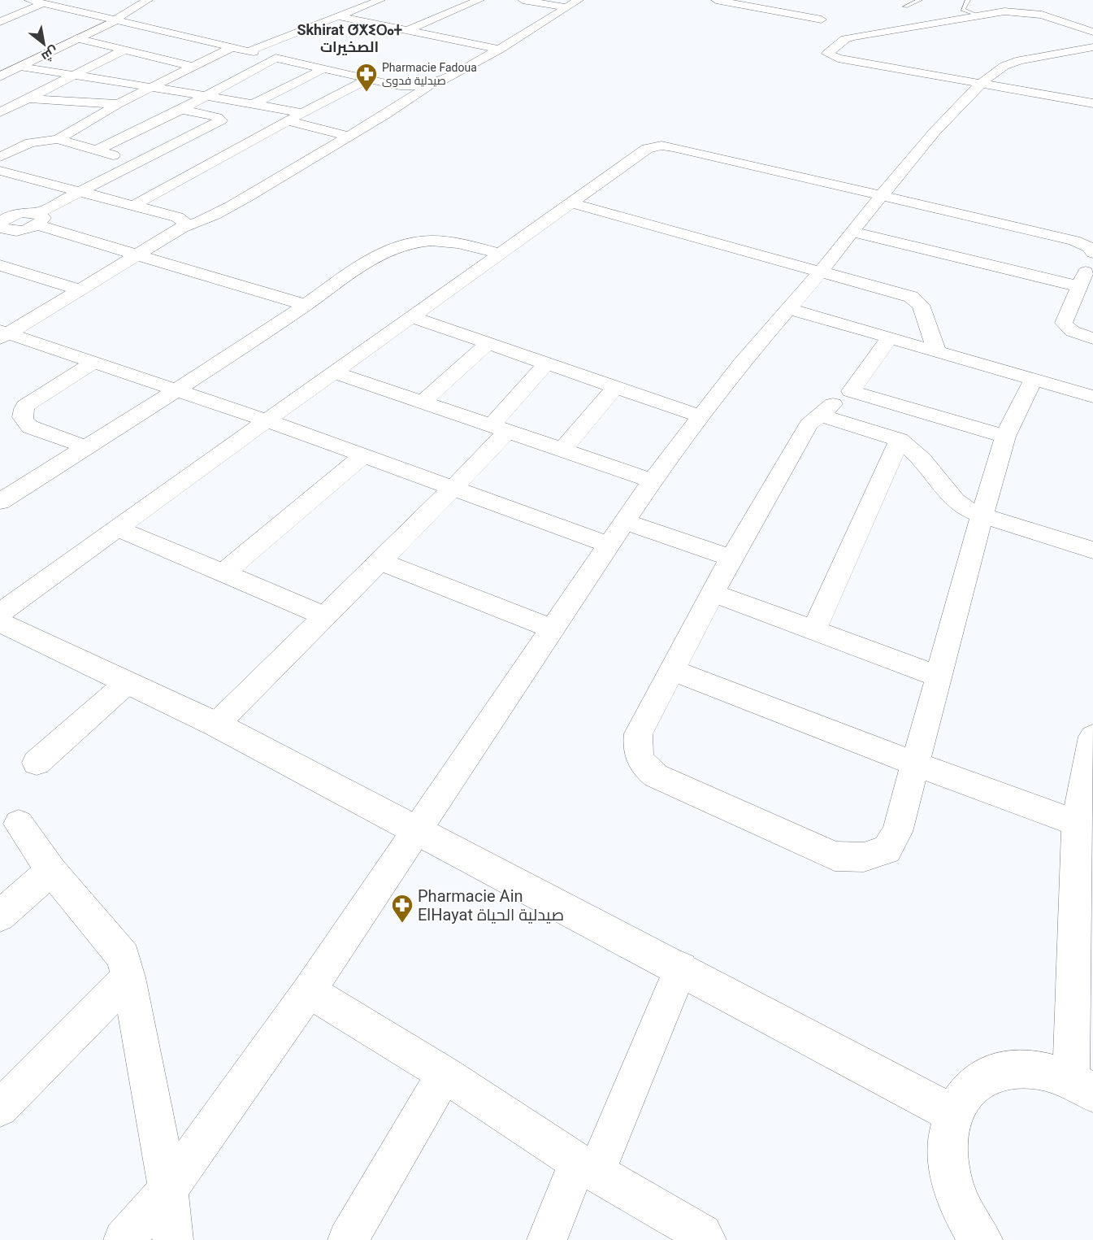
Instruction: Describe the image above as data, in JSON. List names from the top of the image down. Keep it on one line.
{"districts":["Skhirat ⵚⵅⵉⵔⴰⵜ الصخيرات"],"places":{"pharmacy":["Pharmacie Fadoua صيدلية فدوى","Pharmacie Ain ElHayat صيدلية الحياة"]},"north":"bottom right"}
